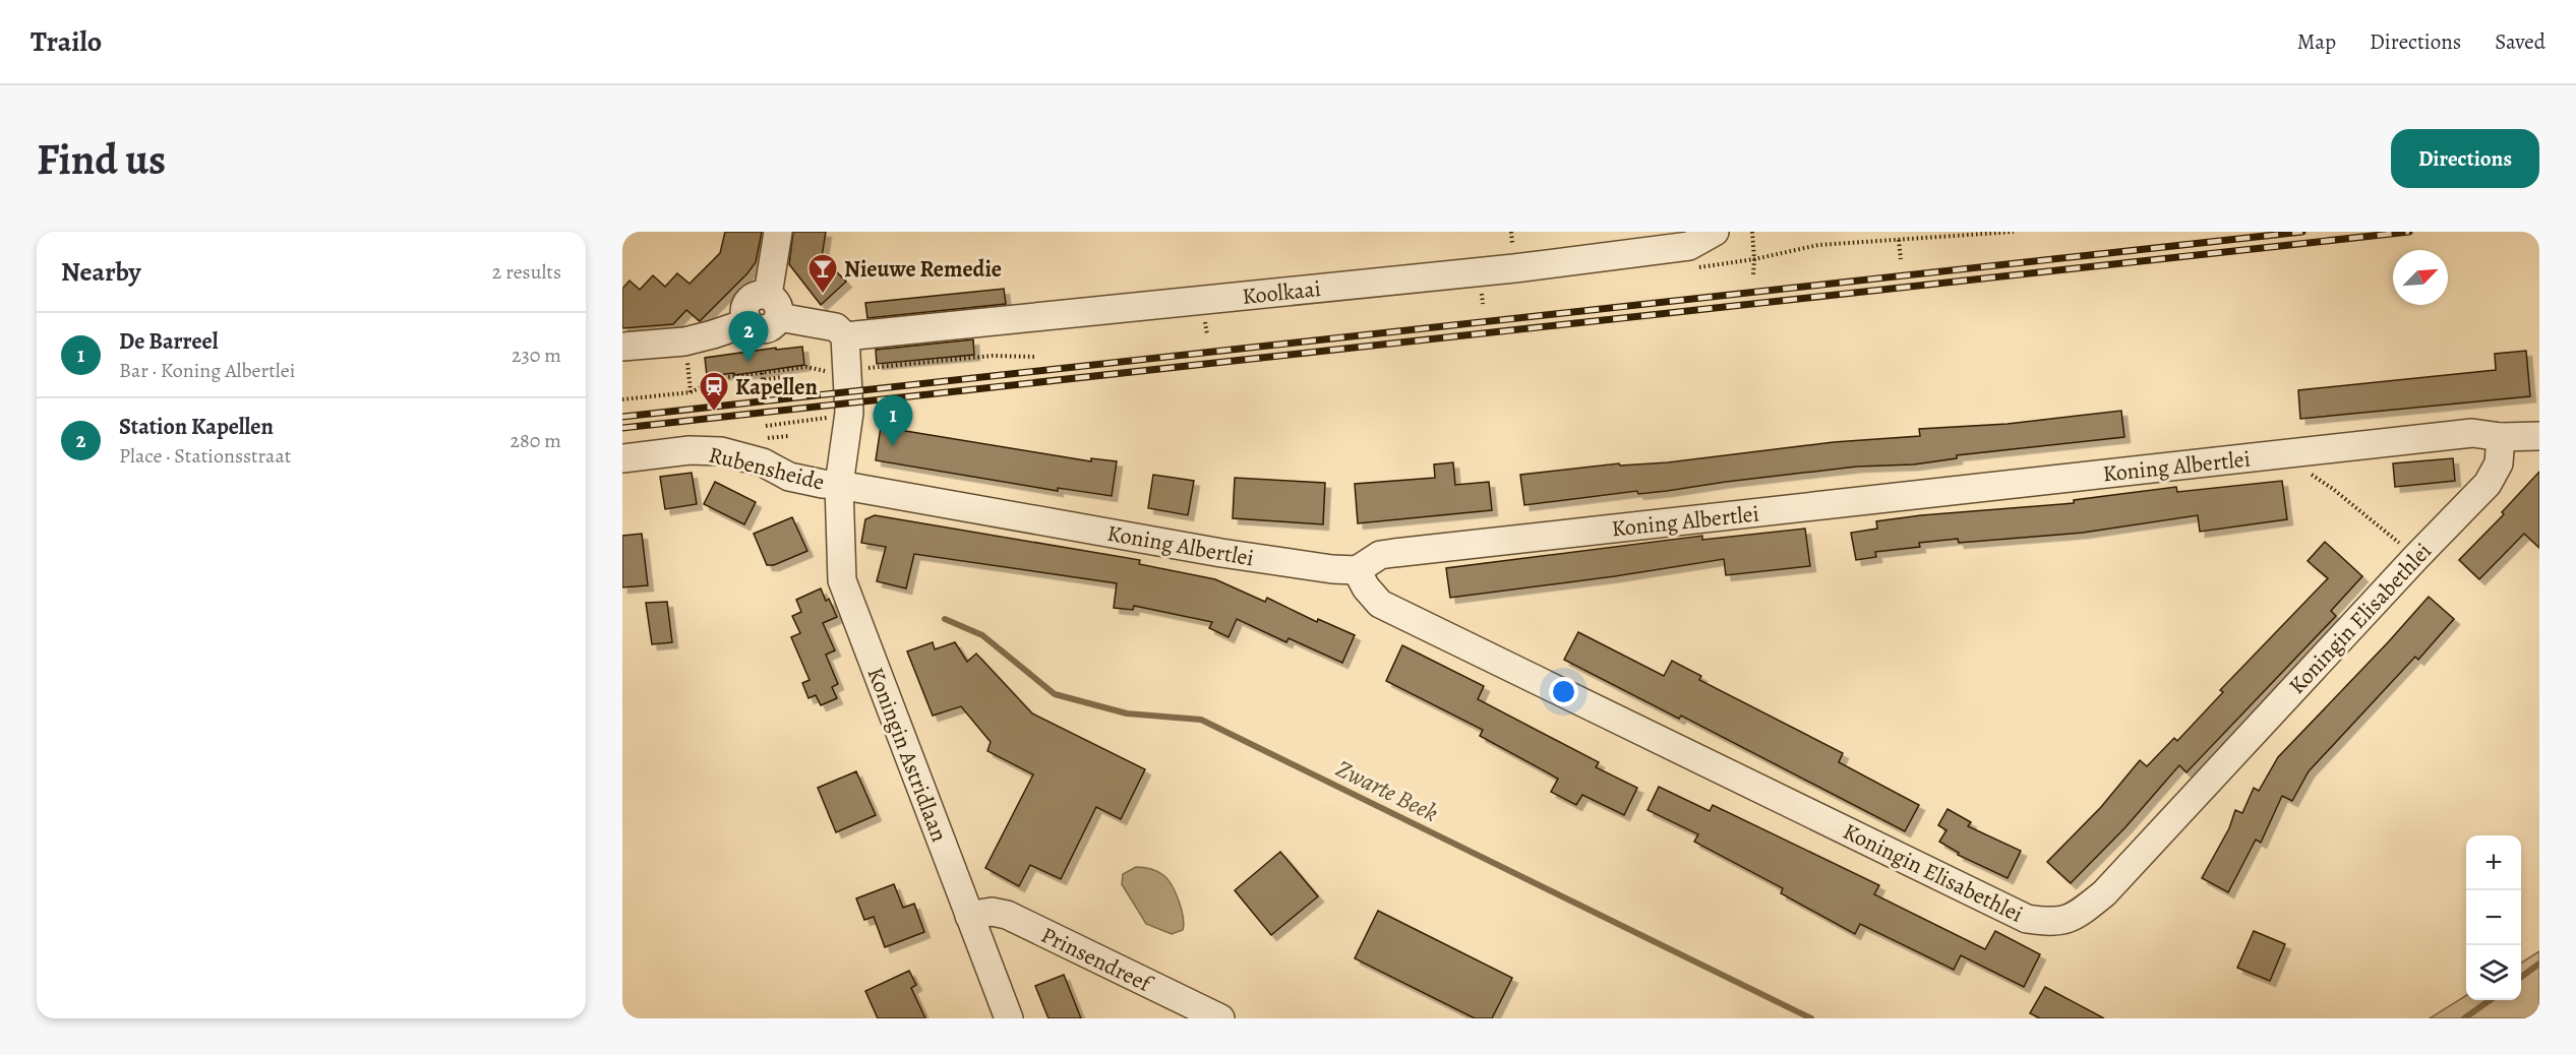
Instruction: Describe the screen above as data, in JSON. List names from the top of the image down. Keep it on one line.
{"streets":{"street":["Koolkaai","Koning Albertlei","Rubensheide","Koningin Elisabethlei","Koningin Astridlaan","Prinsendreef"]},"crossings":[["Koolkaai","Koningin Astridlaan"],["Koning Albertlei","Rubensheide"],["Koning Albertlei","Koningin Elisabethlei"],["Koning Albertlei","Koningin Astridlaan"],["Rubensheide","Koningin Astridlaan"],["Koningin Astridlaan","Prinsendreef"]],"water":["Zwarte Beek"],"places":{"bar":["Nieuwe Remedie"],"station":["Kapellen"]},"north":"top right","page":{"header":"Trailo","nav":["Map","Directions","Saved"],"buttons":"Directions","title":"Find us","heading":["Nearby","2 results"],"list":[{"mark":"1","name":"De Barreel","note":"Bar · Koning Albertlei","value":"230 m"},{"mark":"2","name":"Station Kapellen","note":"Place · Stationsstraat","value":"280 m"}],"pins":["2","1"],"map_buttons":["+","−"]}}
